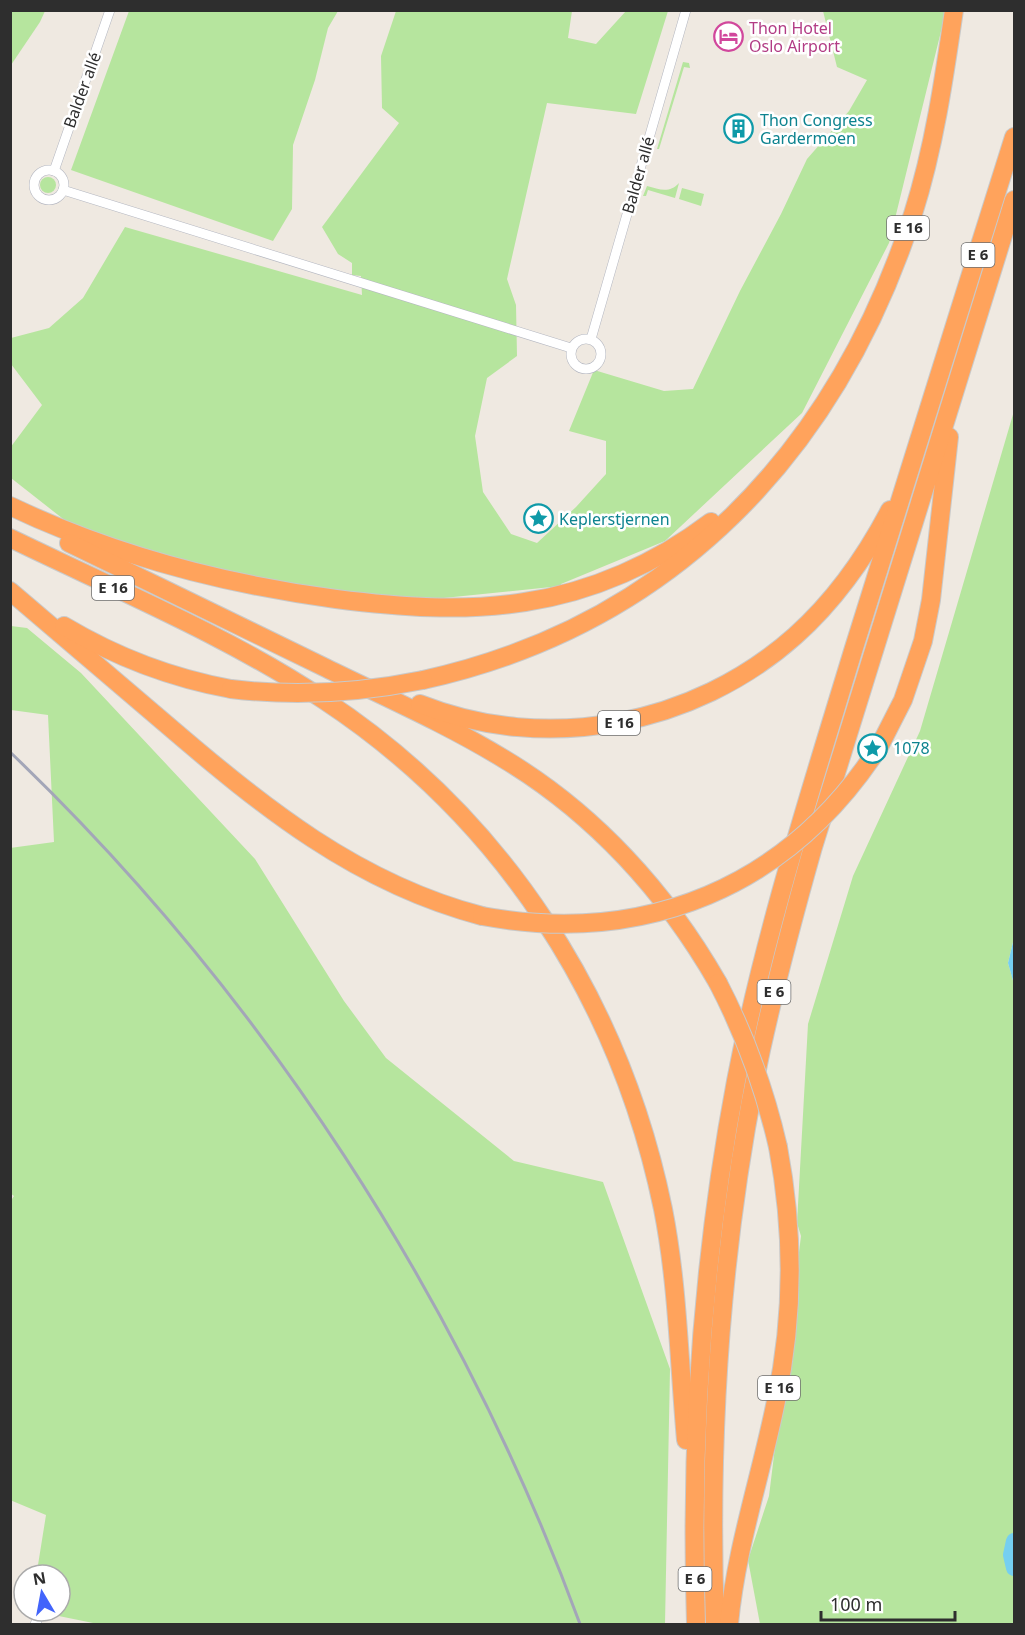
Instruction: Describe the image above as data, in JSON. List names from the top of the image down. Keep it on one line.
{"streets":{"highway":["E 16","E 6"],"street":["Balder allé"]},"crossings":[["E 16","E 6"]],"places":{"hotel":["Thon Hotel Oslo Airport"],"building":["Thon Congress Gardermoen"],"place":["Keplerstjernen","1078"]},"scale_bar":"100 m","north":"top"}
